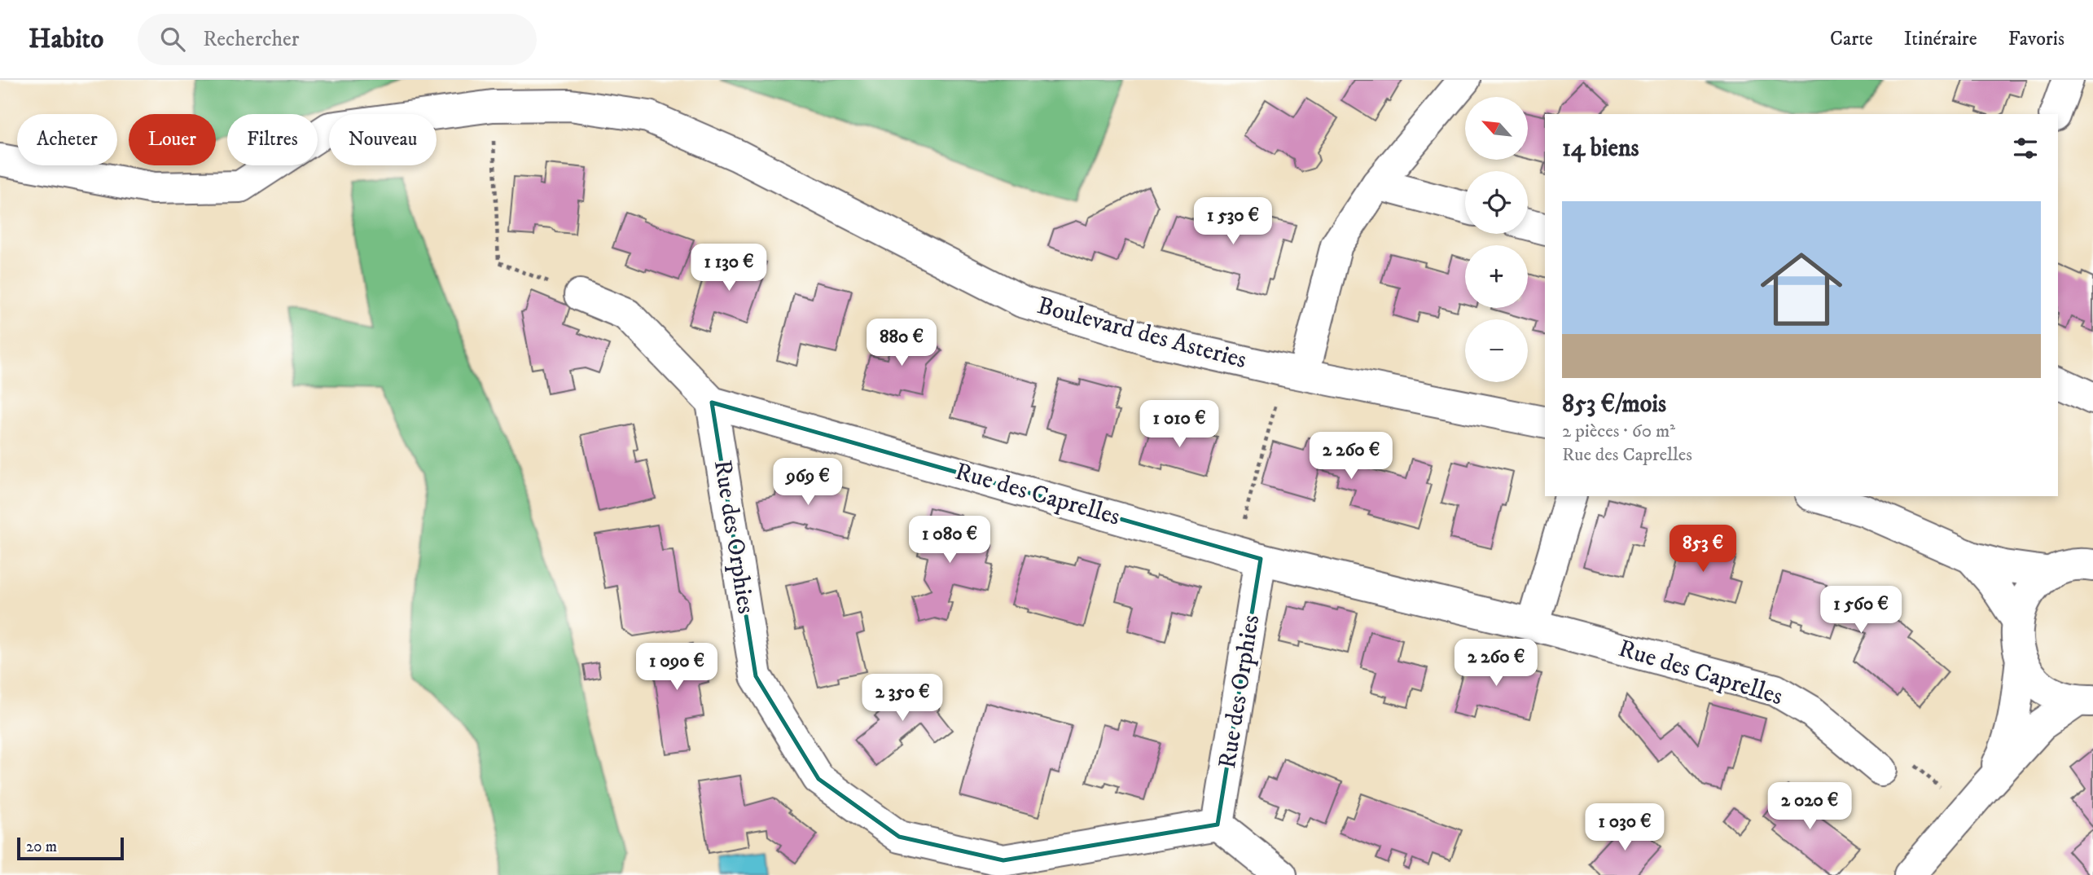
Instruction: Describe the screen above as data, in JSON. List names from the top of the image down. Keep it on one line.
{"streets":{"street":["Boulevard des Asteries","Rue des Caprelles","Rue des Orphies"]},"crossings":[["Rue des Caprelles","Rue des Orphies"]],"scale_bar":"20 m","north":"top left","page":{"header":"Habito","search":"Rechercher","nav":["Carte","Itinéraire","Favoris"],"map_buttons":["+","−"],"chip":["Acheter","Louer","Filtres","Nouveau"],"heading":"14 biens","list":[{"name":"853 €/mois","note":"2 pièces · 60 m² · Rue des Caprelles"}],"price":["1 530 €","1 130 €","880 €","1 010 €","2 260 €","969 €","1 080 €","853 €","1 560 €","2 260 €","1 090 €","2 350 €","2 020 €","1 030 €"],"scale":"20 m"}}
